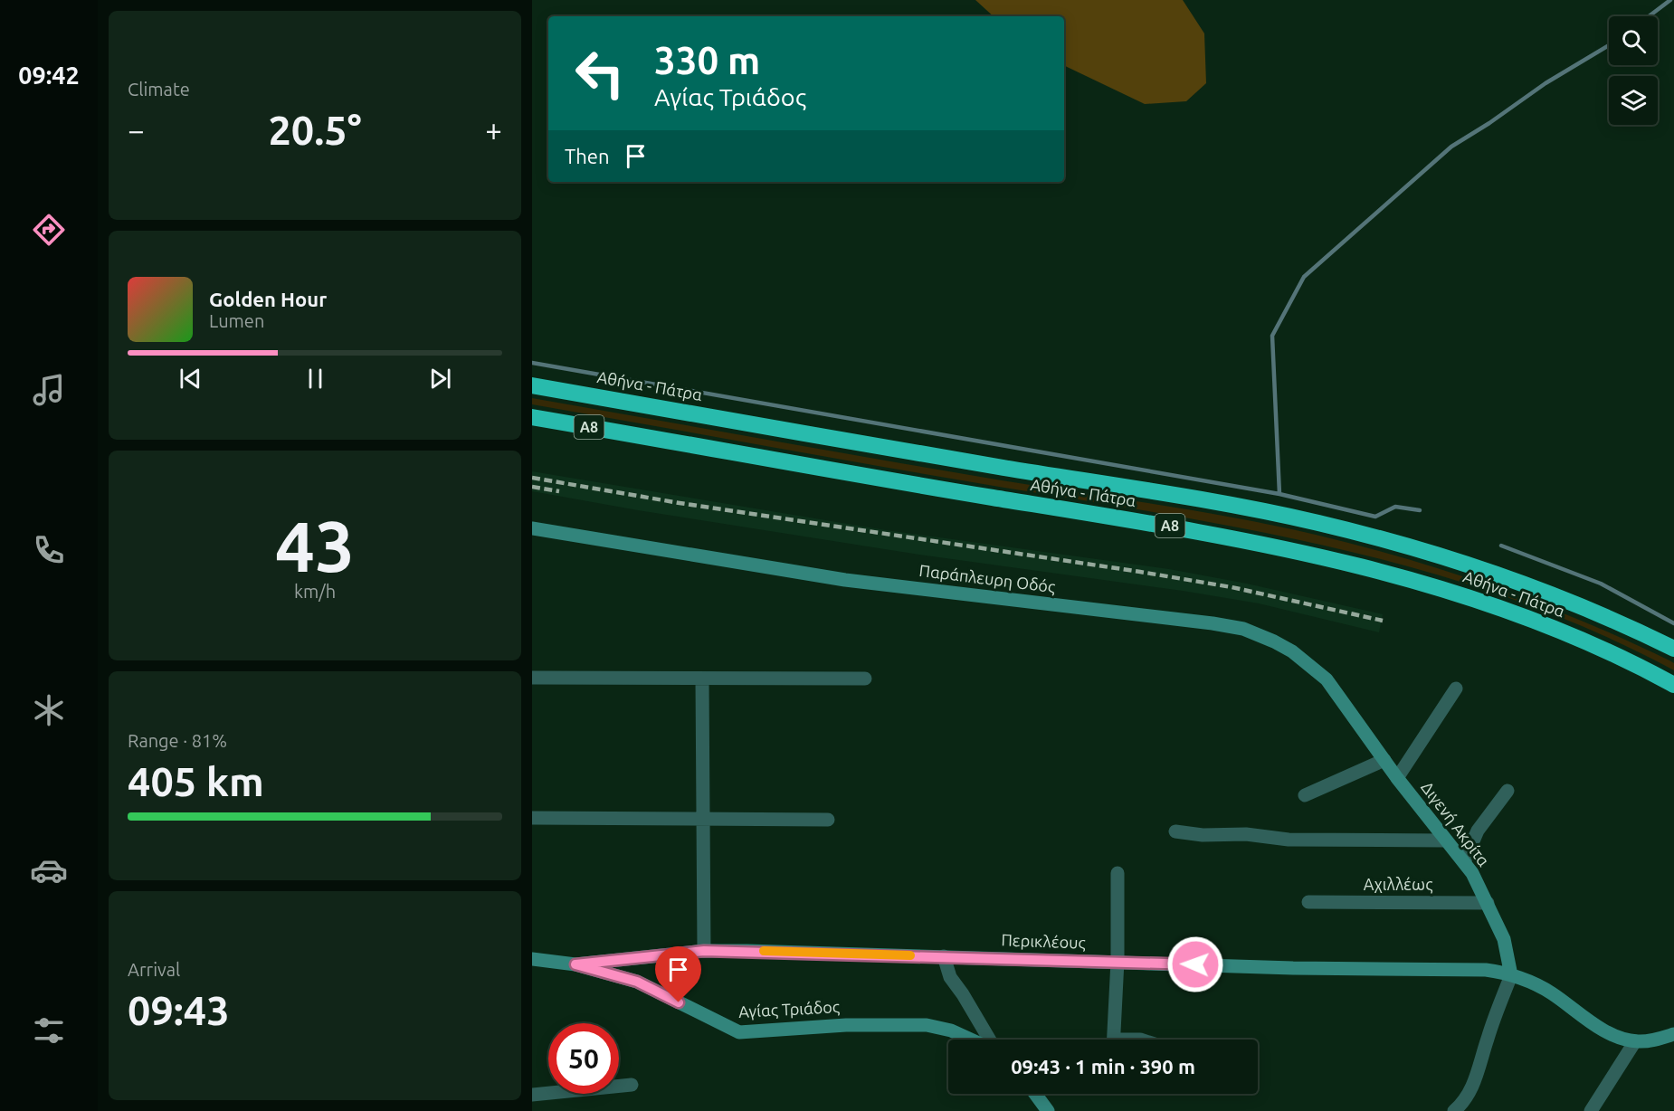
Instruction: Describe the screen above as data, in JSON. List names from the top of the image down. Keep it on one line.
{"streets":{"highway":["Αθήνα - Πάτρα","Α8"],"main road":["Παράπλευρη Οδός","Διγενή Ακρίτα","Περικλέους","Αγίας Τριάδος"],"street":["Αχιλλέως"]},"crossings":[["Παράπλευρη Οδός","Διγενή Ακρίτα"],["Διγενή Ακρίτα","Αχιλλέως"],["Διγενή Ακρίτα","Περικλέους"],["Περικλέους","Αγίας Τριάδος"]],"page":{"tabs":"09:42","tile":["Climate",["43","km/h"],["Range · 81%","405 km"],["Arrival","09:43"]],"turn":["330 m","Αγίας Τριάδος"],"heat":["−","20.5°","+"],"then":"Then","song":["Golden Hour","Lumen"],"limit":"50","trip":"09:43 · 1 min · 390 m"}}
